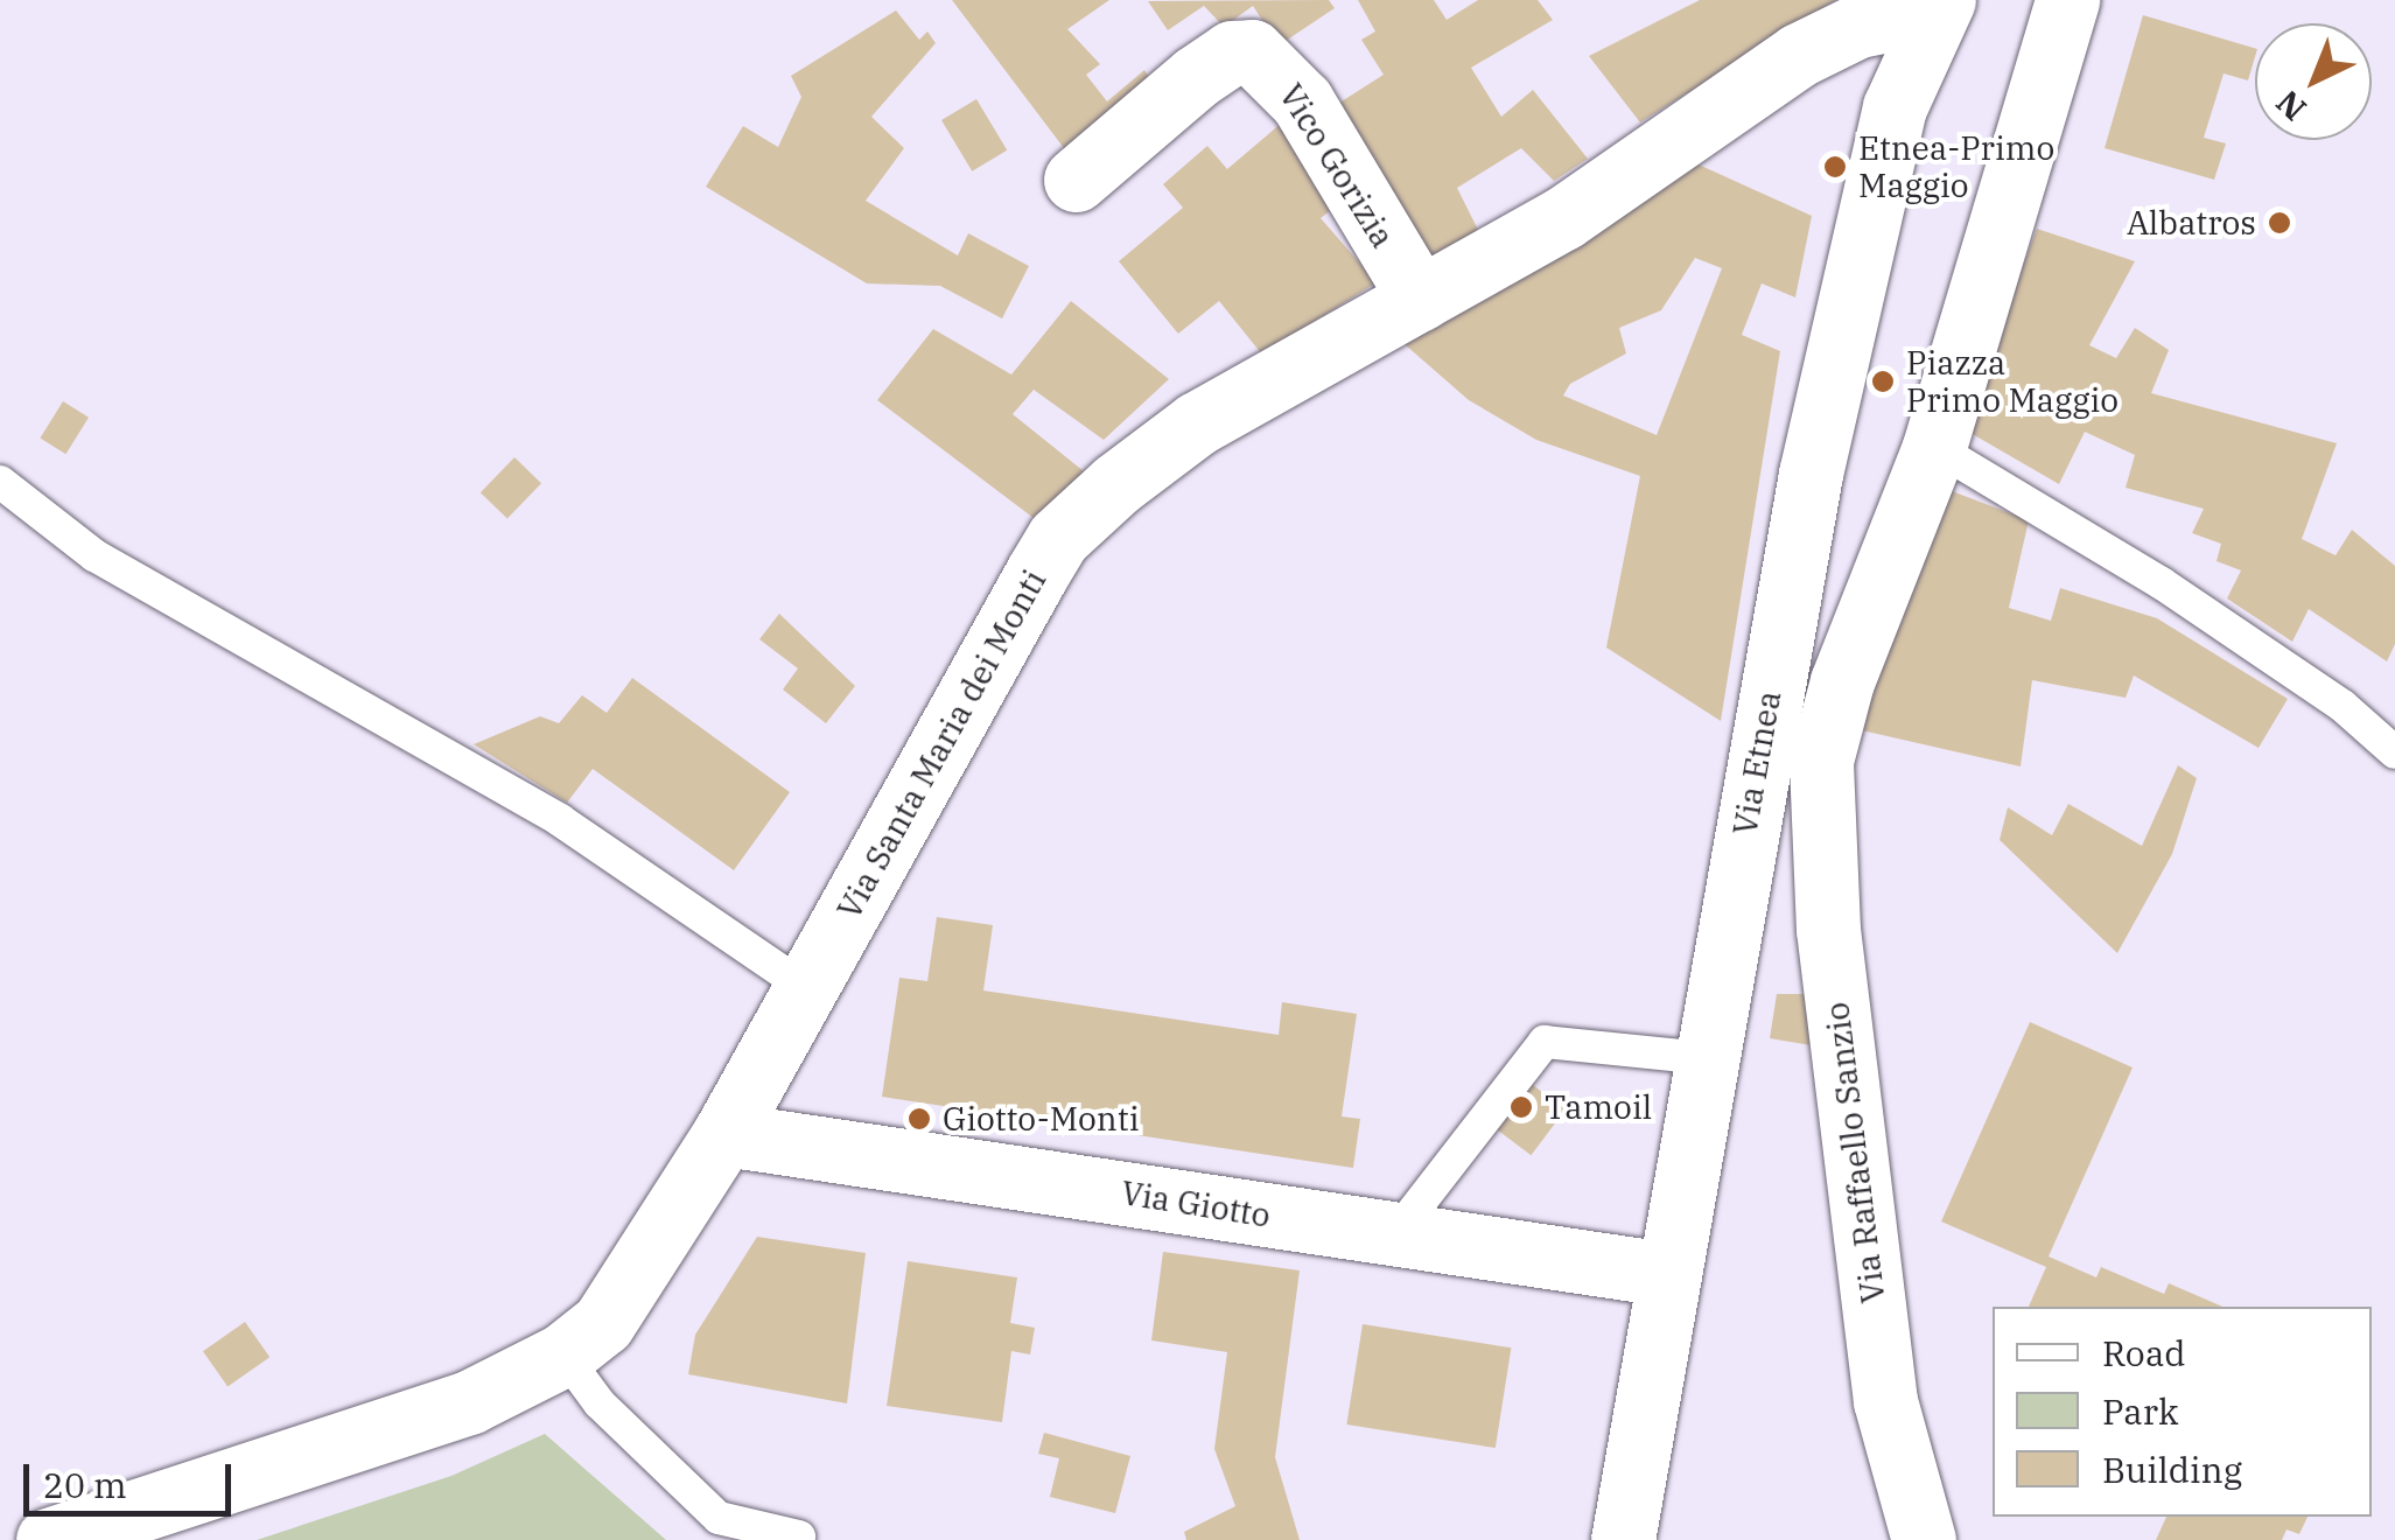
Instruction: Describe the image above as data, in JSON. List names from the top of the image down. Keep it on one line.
{"streets":{"street":["Vico Gorizia","Via Santa Maria dei Monti","Via Etnea","Via Raffaello Sanzio","Via Giotto"]},"crossings":[["Vico Gorizia","Via Santa Maria dei Monti"],["Via Santa Maria dei Monti","Via Etnea"],["Via Santa Maria dei Monti","Via Giotto"],["Via Etnea","Via Giotto"]],"places":["Etnea-Primo Maggio","Albatros","Piazza Primo Maggio","Tamoil","Giotto-Monti"],"legend":["Road","Park","Building"],"scale_bar":"20 m","north":"bottom left"}
